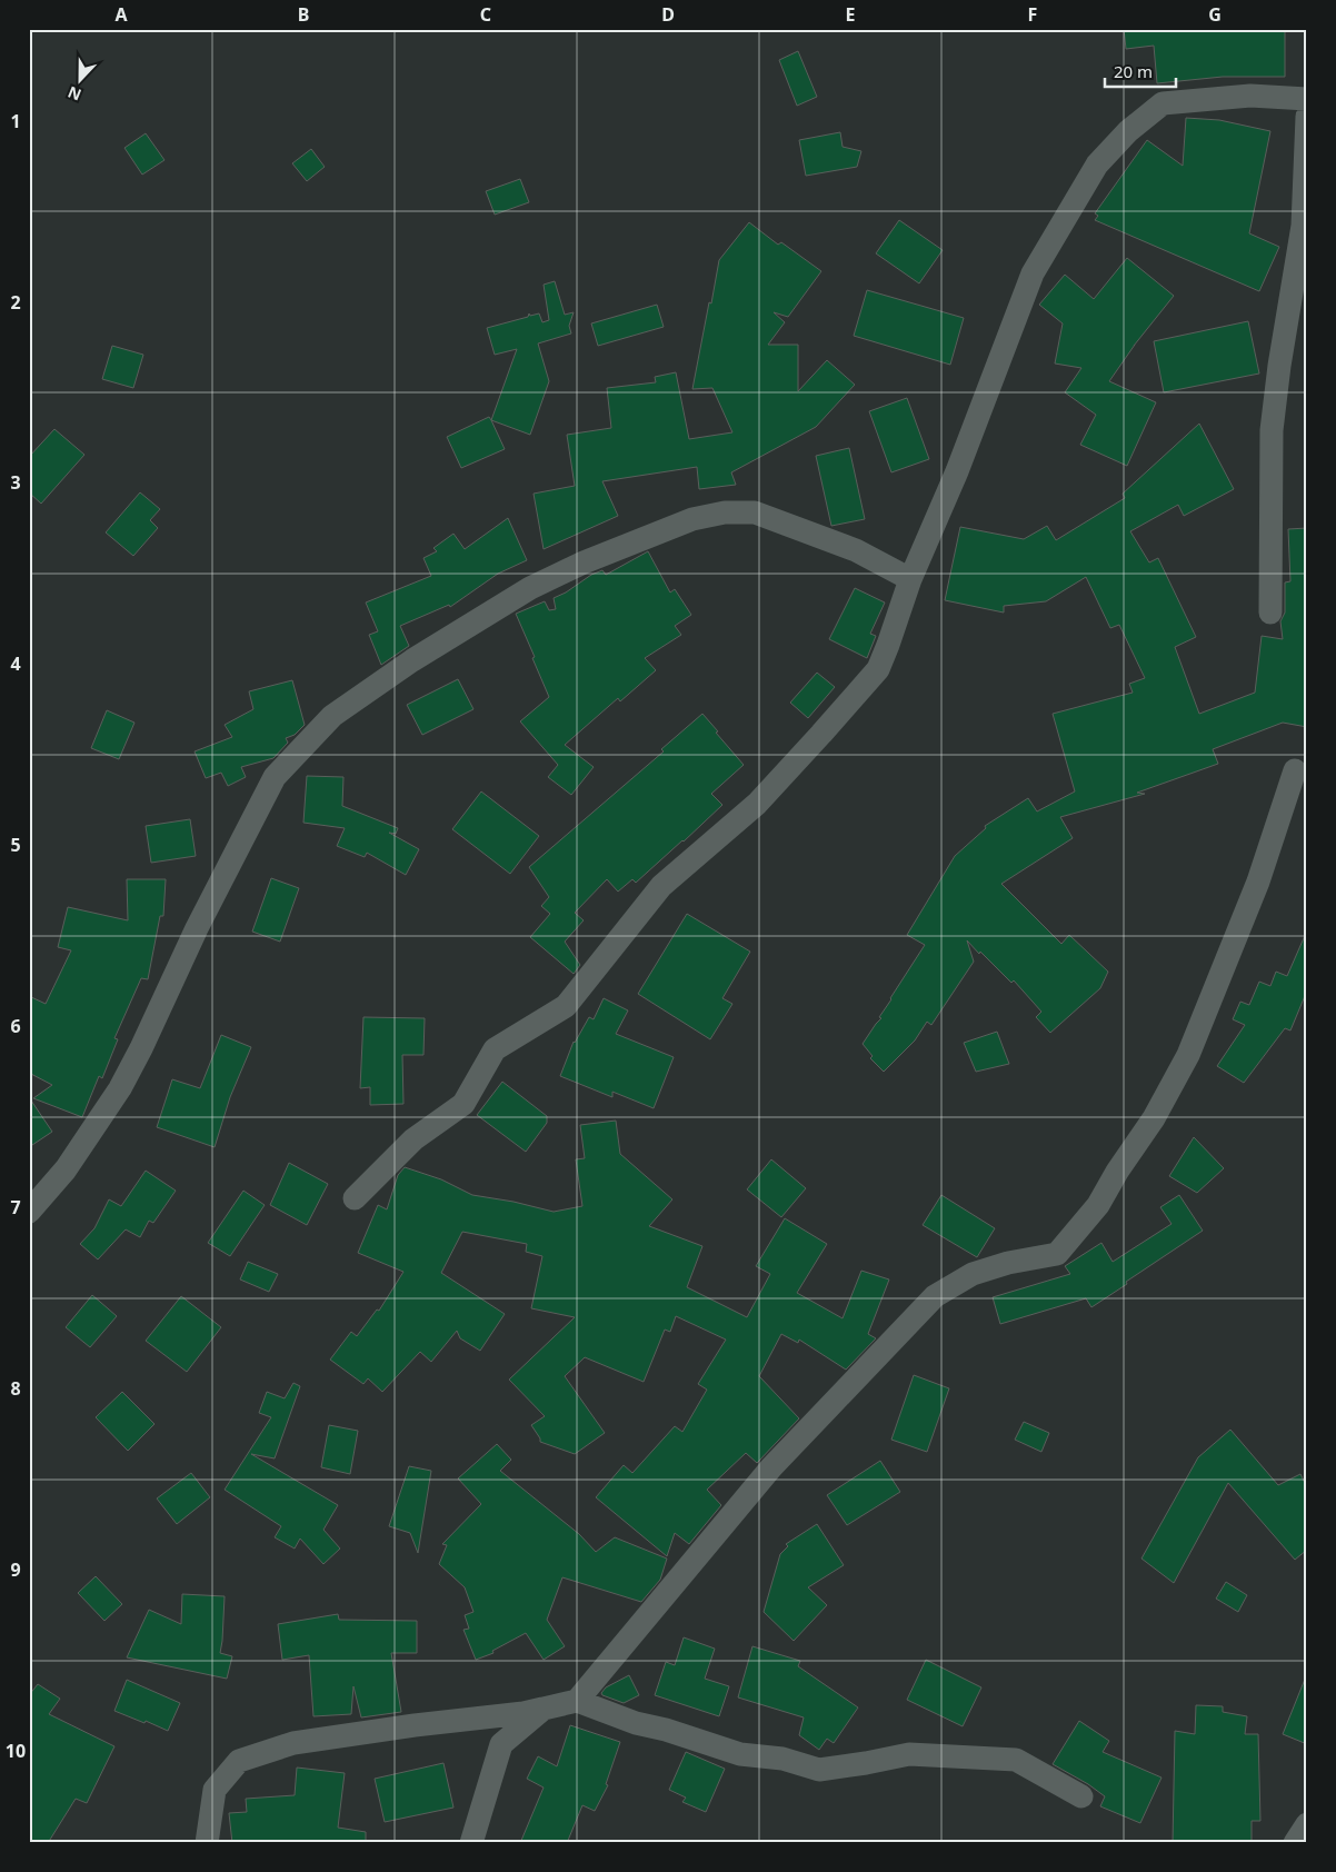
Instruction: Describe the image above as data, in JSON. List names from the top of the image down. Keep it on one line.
{"scale_bar":"20 m","north":"bottom","grid":{"columns":["A","B","C","D","E","F","G"],"rows":["1","2","3","4","5","6","7","8","9","10"]}}
